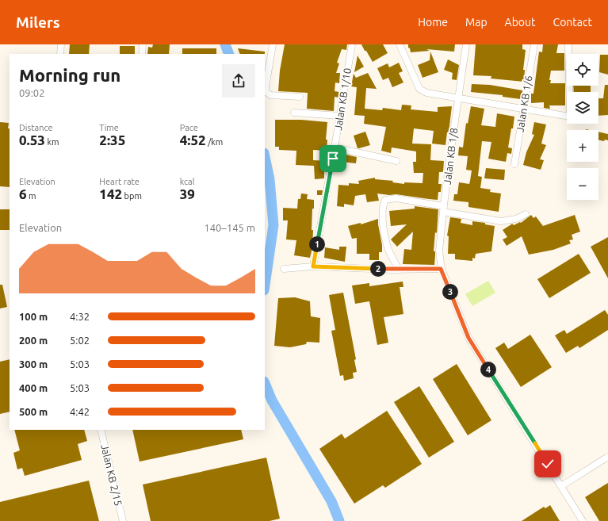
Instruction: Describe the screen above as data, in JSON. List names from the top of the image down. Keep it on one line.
{"streets":{"street":["Jalan KB 1/10","Jalan KB 1/6","Jalan KB 1/8","Jalan KB 2/15"]},"page":{"header":"Milers","nav":["Home","Map","About","Contact"],"map_buttons":["+","−"],"heading":["Morning run","09:02"],"stats":[["Distance","0.53 km"],["Time","2:35"],["Pace","4:52 /km"],["Elevation","6 m"],["Heart rate","142 bpm"],["kcal","39"]],"chart":["Elevation","140–145 m"],"pins":["1","2","3","4"],"list":[{"name":"100 m","note":"4:32"},{"name":"200 m","note":"5:02"},{"name":"300 m","note":"5:03"},{"name":"400 m","note":"5:03"},{"name":"500 m","note":"4:42"}]}}
